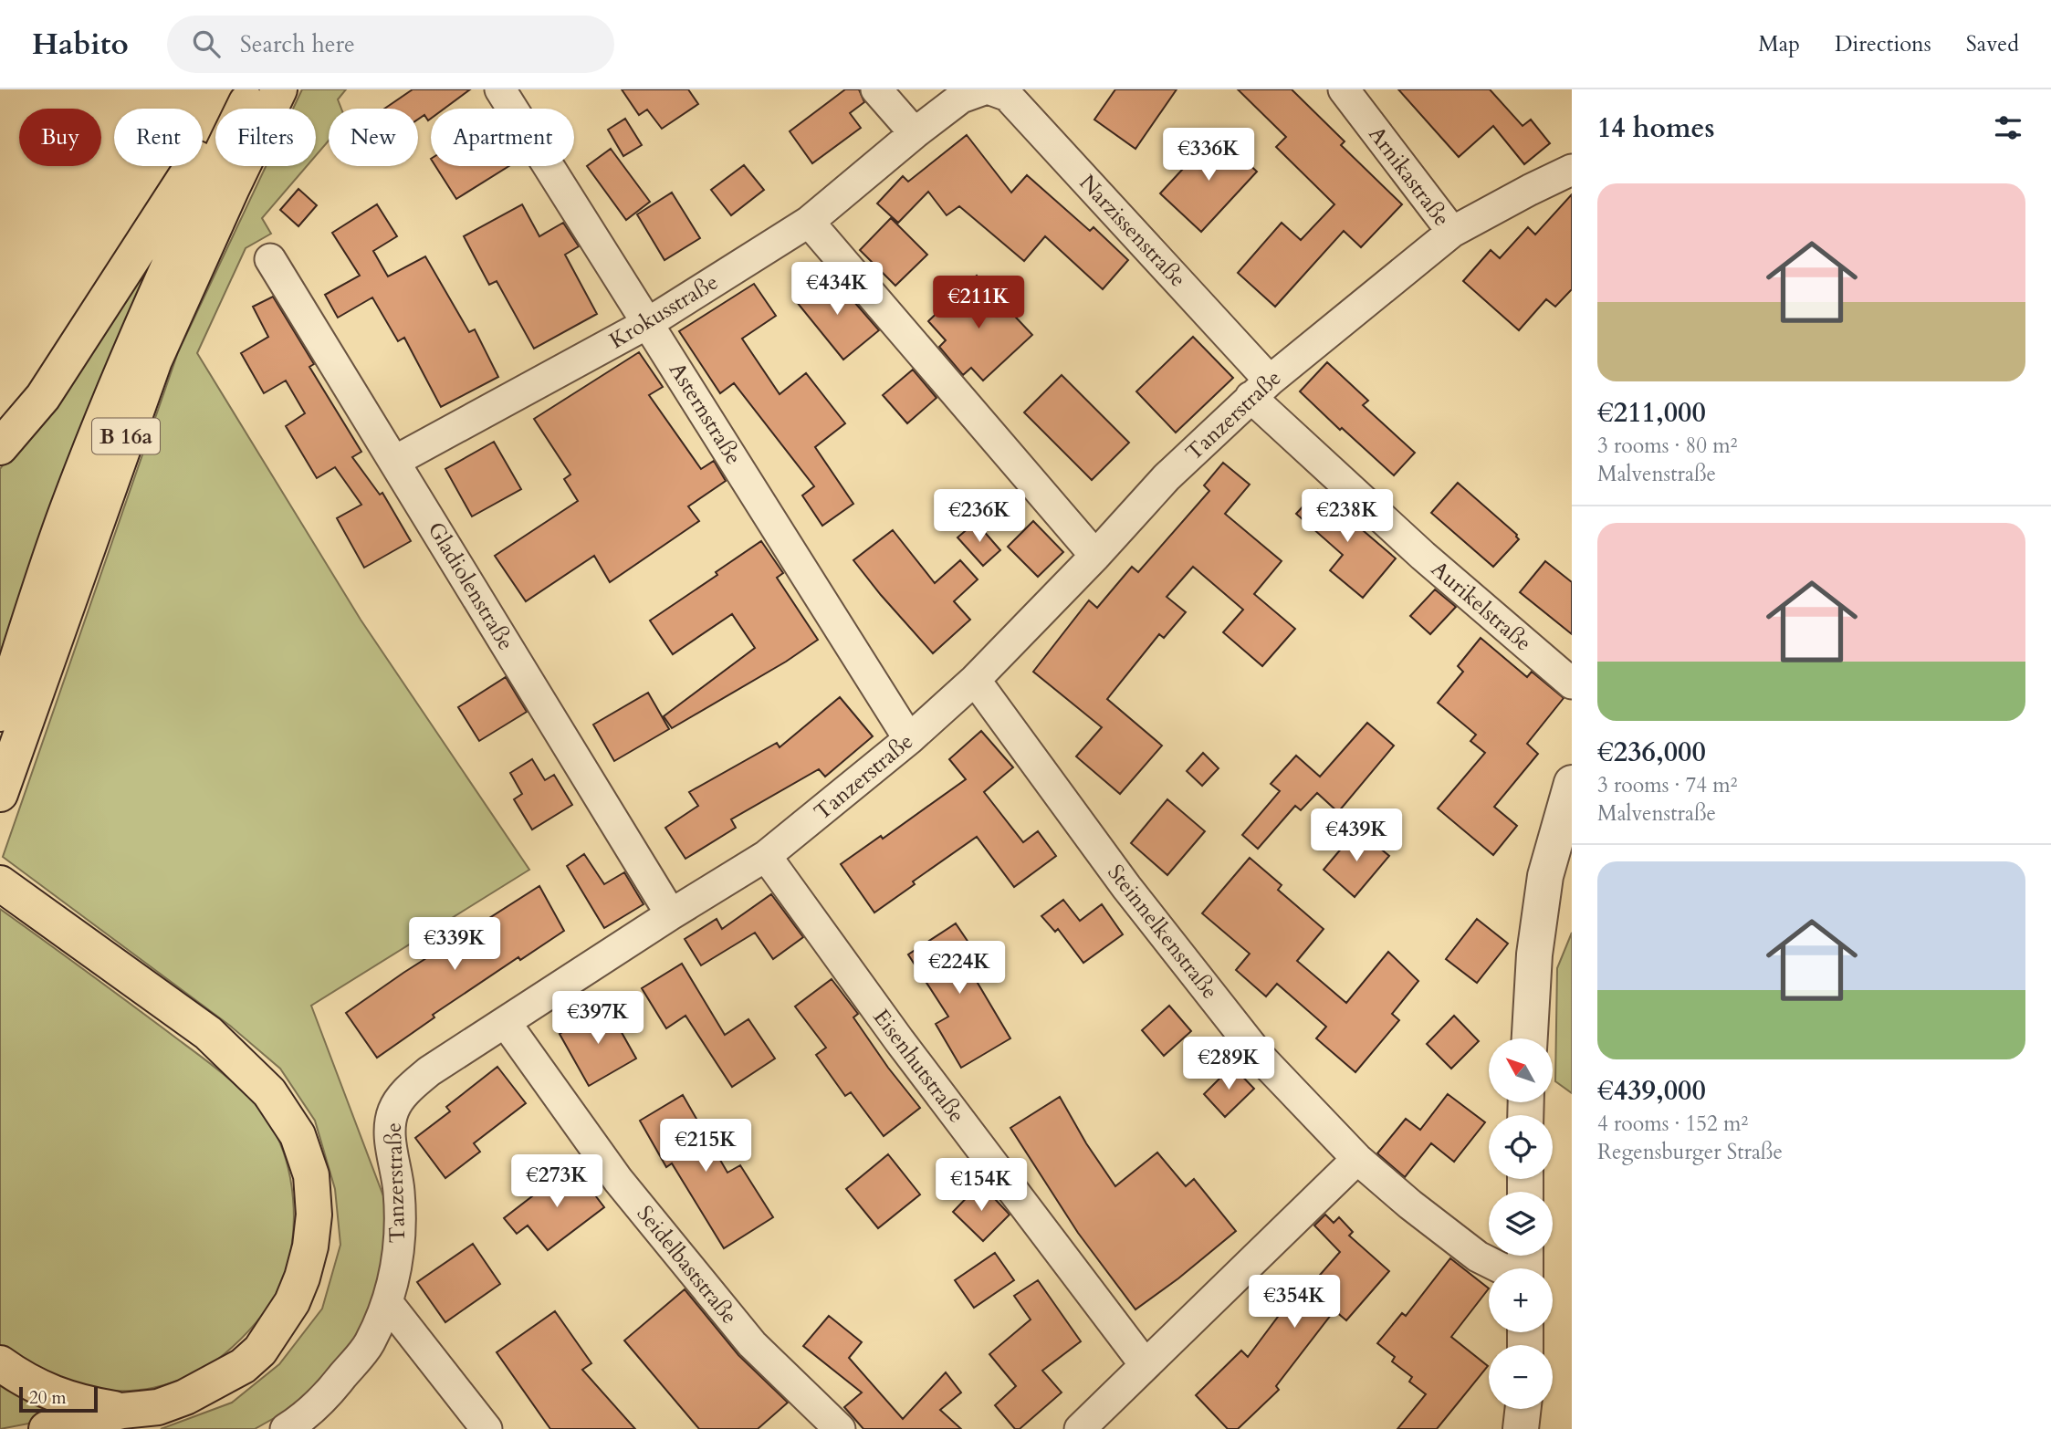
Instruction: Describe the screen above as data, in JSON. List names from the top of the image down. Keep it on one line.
{"streets":{"highway":["B 16a"],"street":["Arnikastraße","Narzissenstraße","Krokusstraße","Asternstraße","Tanzerstraße","Gladiolenstraße","Aurikelstraße","Steinnelkenstraße","Eisenhutstraße","Seidelbaststraße"]},"crossings":[["Arnikastraße","Tanzerstraße"],["Narzissenstraße","Tanzerstraße"],["Narzissenstraße","Aurikelstraße"],["Krokusstraße","Asternstraße"],["Krokusstraße","Gladiolenstraße"],["Asternstraße","Tanzerstraße"],["Tanzerstraße","Gladiolenstraße"],["Tanzerstraße","Aurikelstraße"],["Tanzerstraße","Steinnelkenstraße"],["Tanzerstraße","Eisenhutstraße"],["Tanzerstraße","Seidelbaststraße"]],"scale_bar":"20 m","north":"top left","page":{"header":"Habito","search":"Search here","nav":["Map","Directions","Saved"],"heading":"14 homes","chip":["Buy","Rent","Filters","New","Apartment"],"price":["€336K","€434K","€211K","€236K","€238K","€439K","€339K","€224K","€397K","€289K","€215K","€273K","€154K","€354K"],"list":[{"name":"€211,000","note":"3 rooms · 80 m² · Malvenstraße"},{"name":"€236,000","note":"3 rooms · 74 m² · Malvenstraße"},{"name":"€439,000","note":"4 rooms · 152 m² · Regensburger Straße"}],"map_buttons":["+","−"],"scale":"20 m"}}
